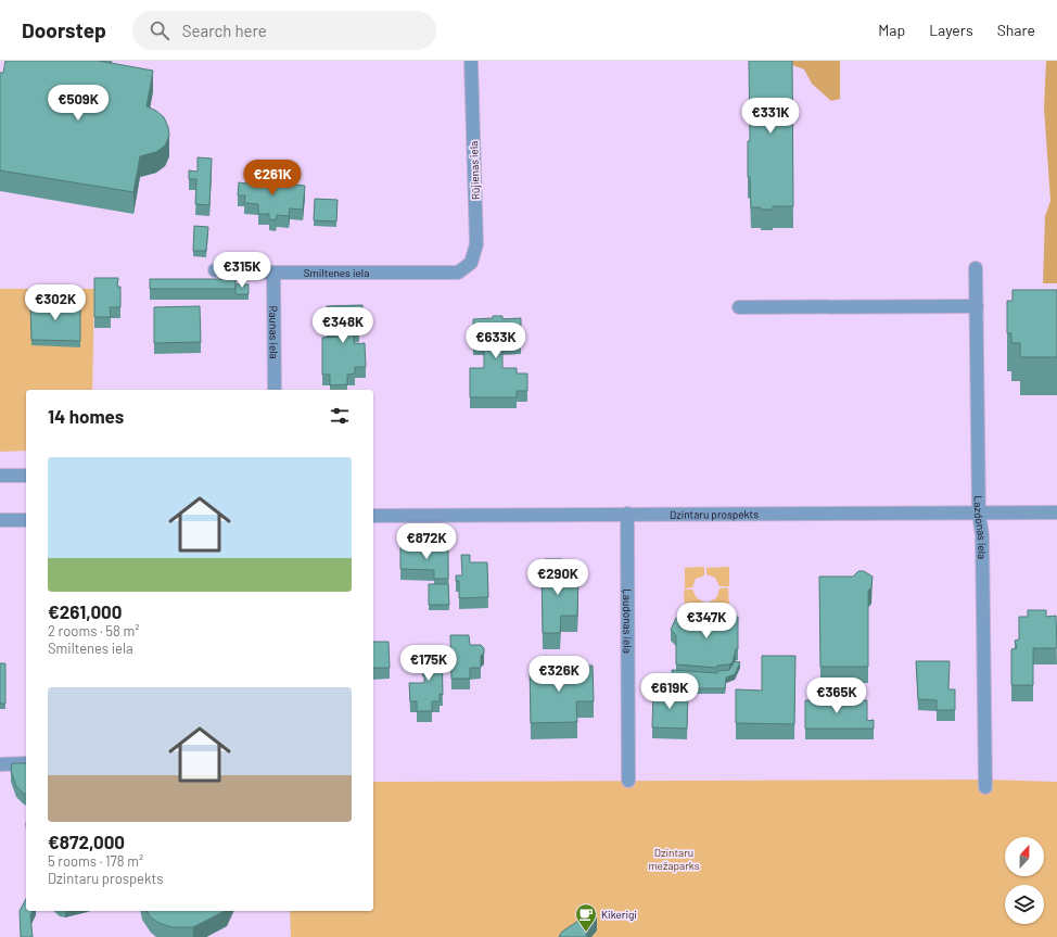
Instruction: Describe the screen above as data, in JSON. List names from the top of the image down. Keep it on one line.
{"streets":{"street":["Rūjienas iela","Smiltenes iela","Raunas iela","Dzintaru prospekts","Lazdonas iela","Ļaudonas iela"]},"crossings":[["Rūjienas iela","Smiltenes iela"],["Smiltenes iela","Raunas iela"],["Dzintaru prospekts","Lazdonas iela"],["Dzintaru prospekts","Ļaudonas iela"]],"parks":["Dzintaru mežaparks"],"places":{"cafe":["Kikerigi"]},"north":"top","page":{"header":"Doorstep","search":"Search here","nav":["Map","Layers","Share"],"price":["€509K","€331K","€261K","€315K","€302K","€348K","€633K","€872K","€290K","€347K","€175K","€326K","€619K","€365K"],"heading":"14 homes","list":[{"name":"€261,000","note":"2 rooms · 58 m² · Smiltenes iela"},{"name":"€872,000","note":"5 rooms · 178 m² · Dzintaru prospekts"}]}}
